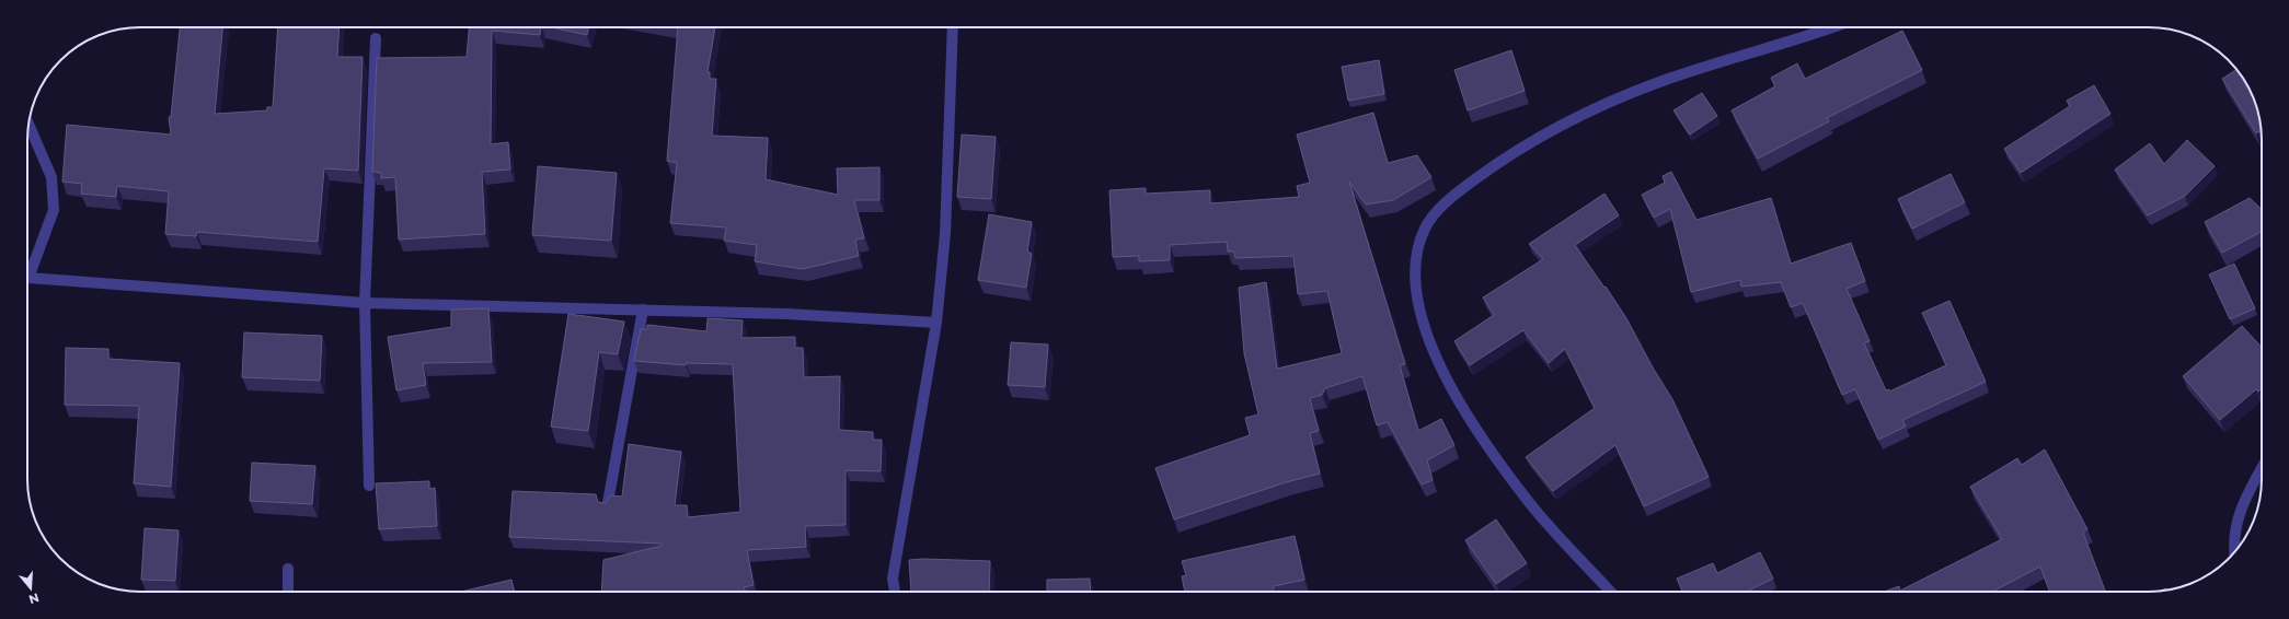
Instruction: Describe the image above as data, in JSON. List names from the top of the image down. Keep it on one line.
{"north":"bottom"}
